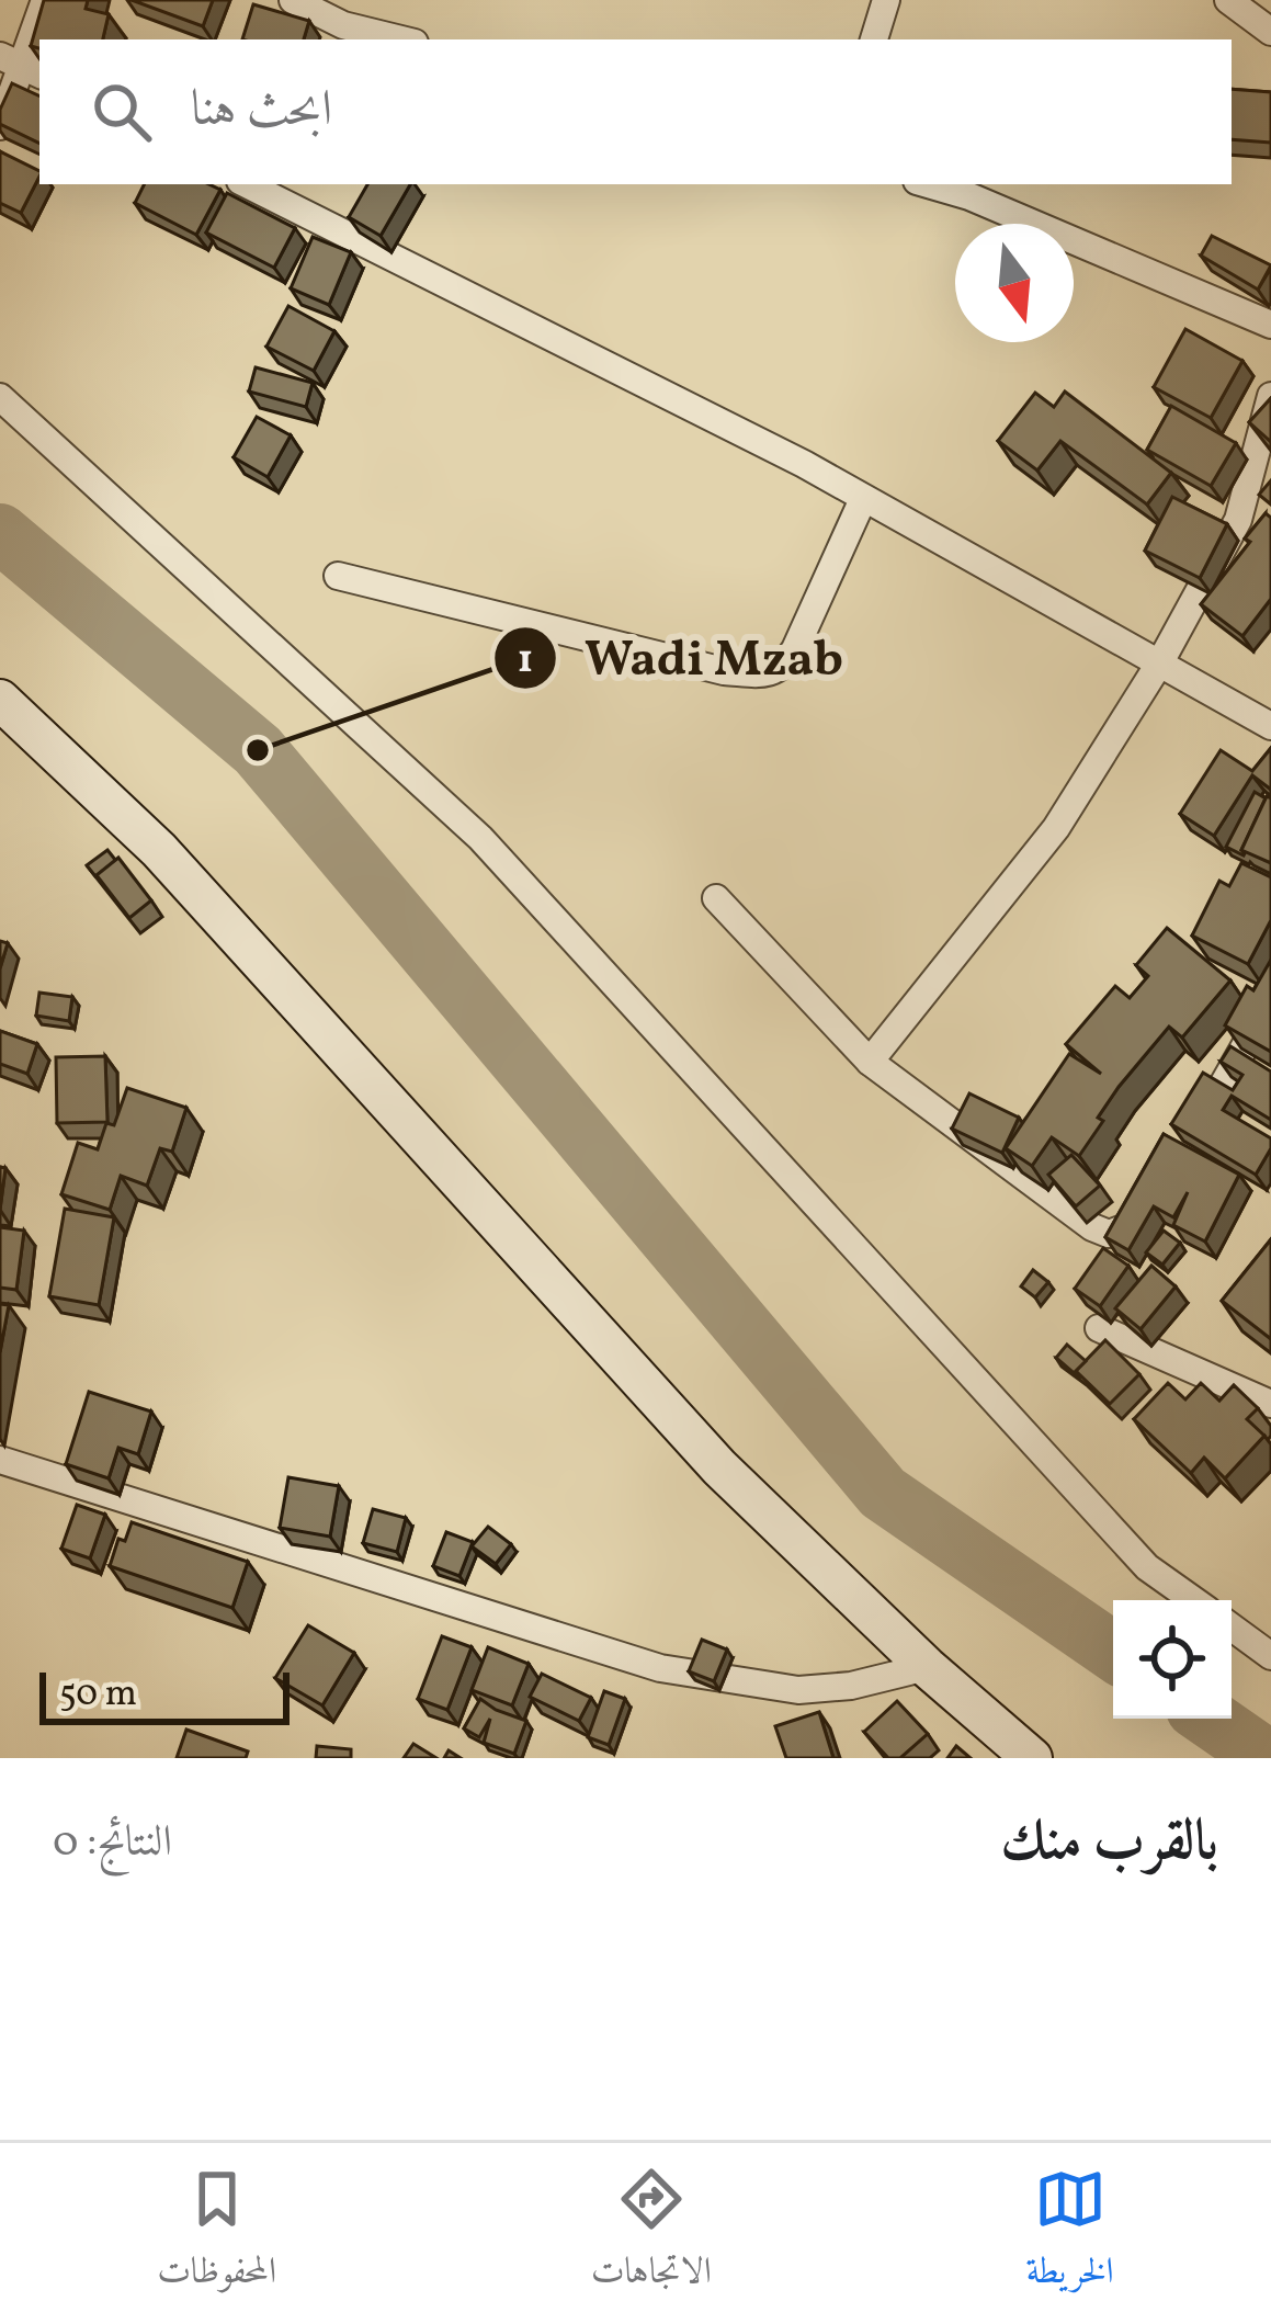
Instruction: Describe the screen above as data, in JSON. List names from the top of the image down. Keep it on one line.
{"places":["Wadi Mzab"],"scale_bar":"50 m","north":"bottom","page":{"search":"ابحث هنا","scale":"50 m","heading":["بالقرب منك","النتائج: 0"],"nav":["الخريطة","الاتجاهات","المحفوظات"]}}
